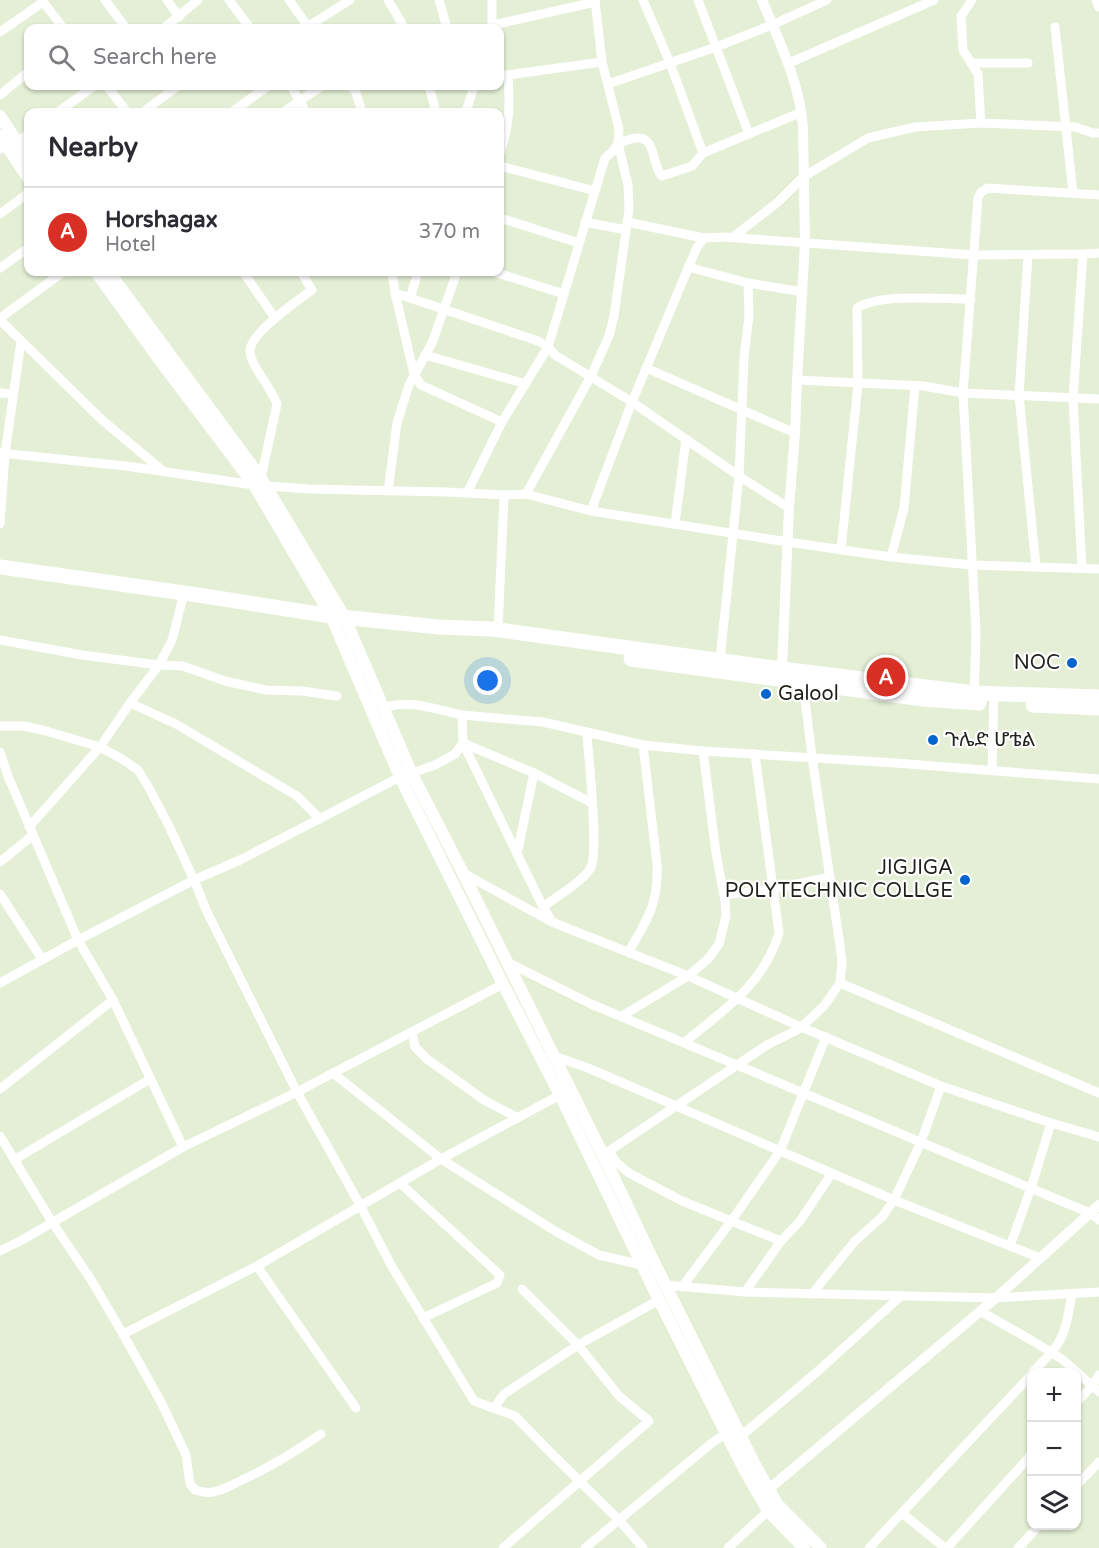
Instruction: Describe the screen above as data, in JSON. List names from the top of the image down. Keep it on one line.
{"places":["NOC","Galool","ጉሌድ ሆቴል","JIGJIGA POLYTECHNIC COLLGE"],"page":{"search":"Search here","heading":"Nearby","list":[{"mark":"A","name":"Horshagax","note":"Hotel","value":"370 m"}],"pins":"A","map_buttons":["+","−"]}}
